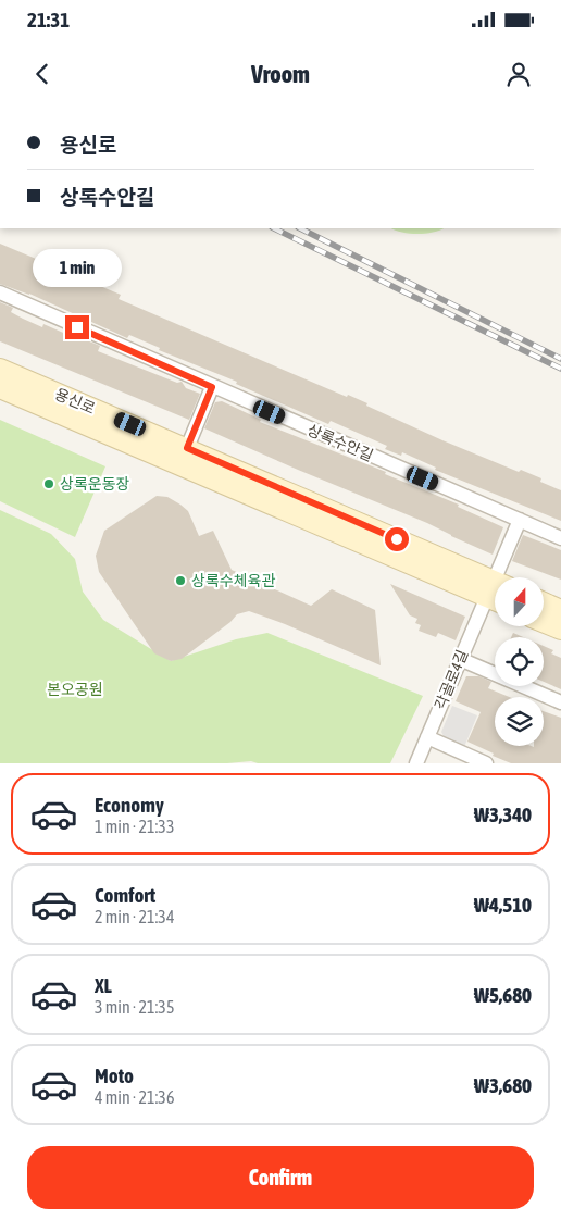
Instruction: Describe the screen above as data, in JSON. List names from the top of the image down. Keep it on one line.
{"streets":{"main road":["용신로"],"street":["상록수안길","각골로4길"]},"crossings":[["상록수안길","각골로4길"]],"parks":["본오공원"],"places":["상록운동장","상록수체육관"],"north":"top","page":{"status":"21:31","header":"Vroom","banner":["용신로","상록수안길"],"bubble":"1 min","list":[{"name":"Economy","note":"1 min · 21:33","value":"₩3,340"},{"name":"Comfort","note":"2 min · 21:34","value":"₩4,510"},{"name":"XL","note":"3 min · 21:35","value":"₩5,680"},{"name":"Moto","note":"4 min · 21:36","value":"₩3,680"}],"buttons":"Confirm"}}
